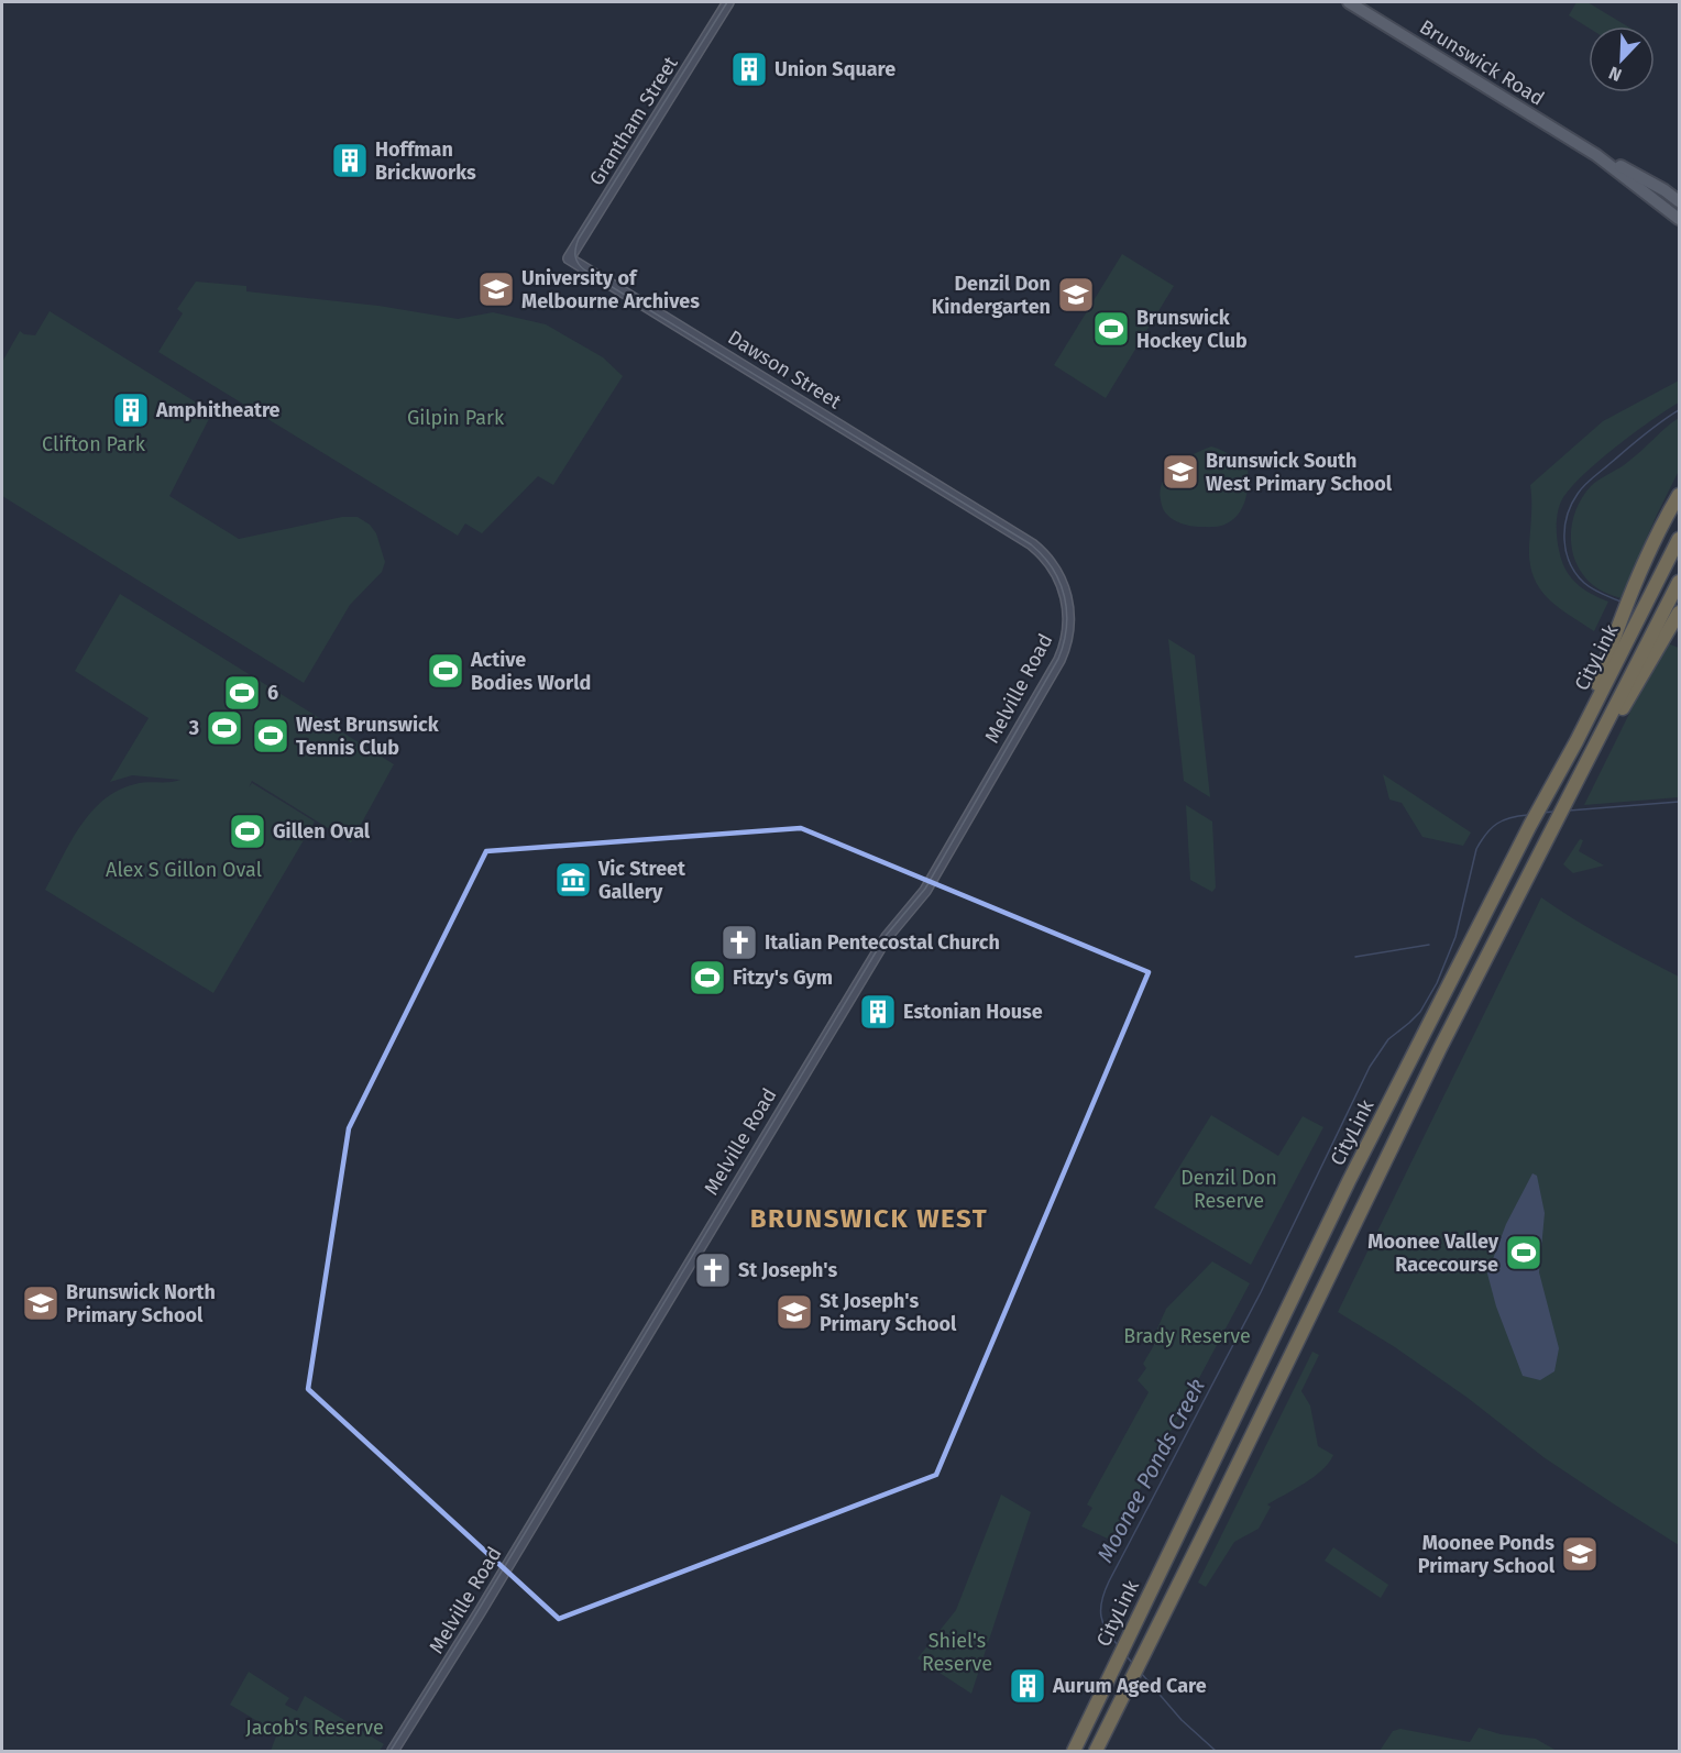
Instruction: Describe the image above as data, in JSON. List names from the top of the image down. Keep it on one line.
{"streets":{"highway":["CityLink"],"main road":["Brunswick Road","Grantham Street","Dawson Street","Melville Road"]},"crossings":[["Grantham Street","Dawson Street"],["Dawson Street","Melville Road"]],"districts":["BRUNSWICK WEST"],"water":["Moonee Ponds Creek"],"parks":["Gilpin Park","Clifton Park","Alex S Gillon Oval","Denzil Don Reserve","Brady Reserve","Shiel's Reserve","Jacob's Reserve"],"places":{"building":["Union Square","Hoffman Brickworks","Amphitheatre","Estonian House","Aurum Aged Care"],"school or university":["University of Melbourne Archives","Denzil Don Kindergarten","Brunswick South West Primary School","Brunswick North Primary School","St Joseph's Primary School","Moonee Ponds Primary School"],"sports":["Brunswick Hockey Club","Active Bodies World","6","3","West Brunswick Tennis Club","Gillen Oval","Fitzy's Gym","Moonee Valley Racecourse"],"museum":["Vic Street Gallery"],"church":["Italian Pentecostal Church","St Joseph's"]},"north":"bottom left"}
